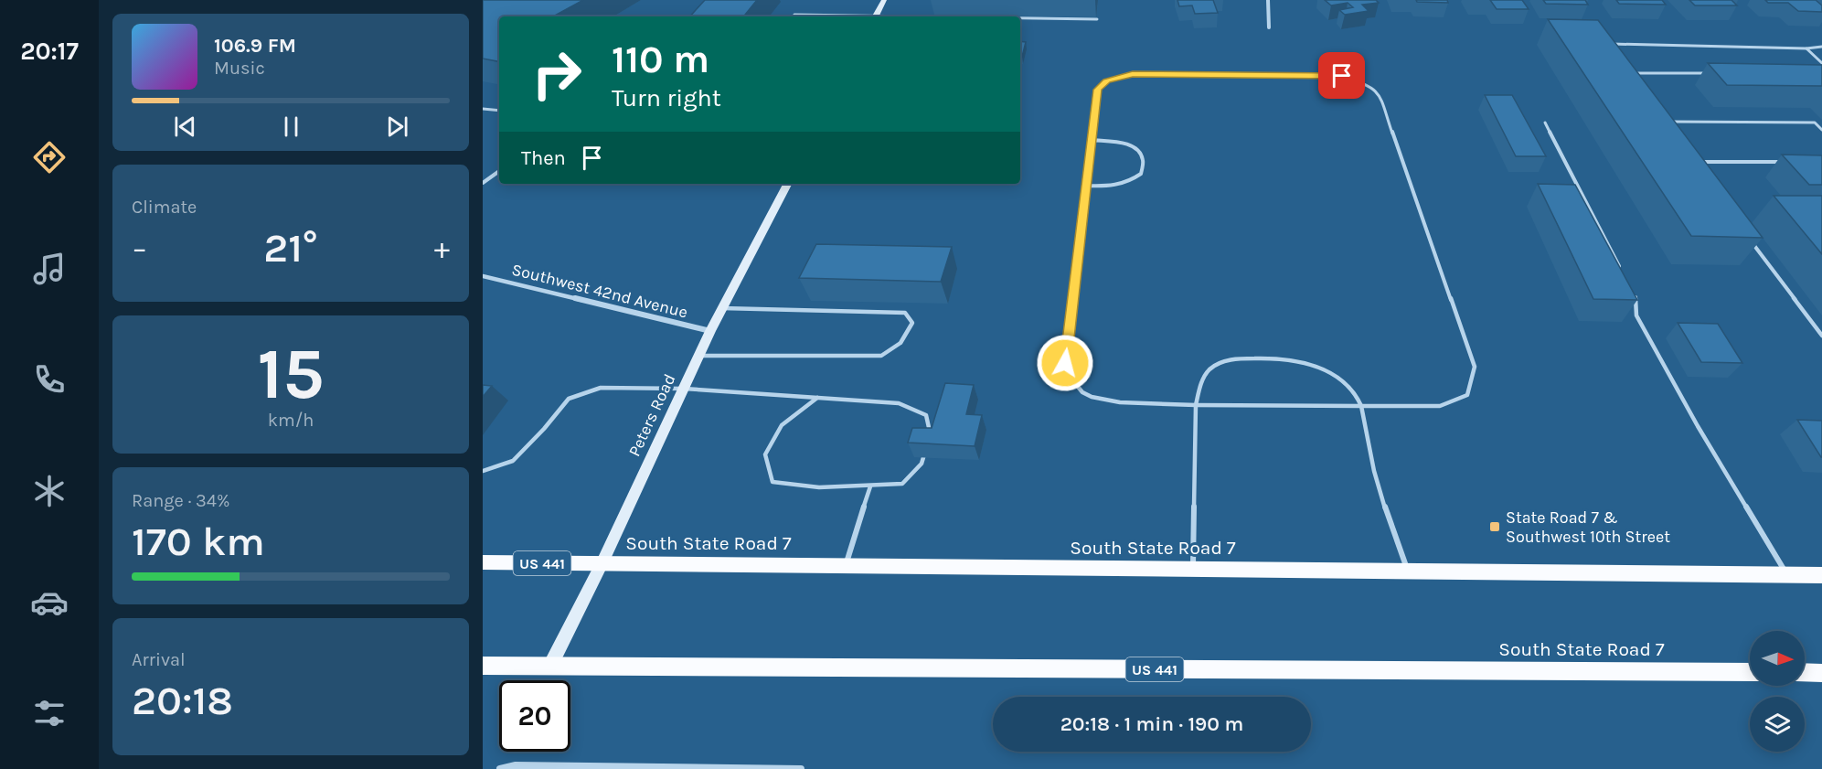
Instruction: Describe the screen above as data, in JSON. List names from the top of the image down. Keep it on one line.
{"streets":{"main road":["South State Road 7","US 441"],"street":["Southwest 42nd Avenue","Peters Road"]},"crossings":[["Southwest 42nd Avenue","Peters Road"],["Peters Road","South State Road 7"]],"places":{"transit":["State Road 7 & Southwest 10th Street"]},"north":"right","page":{"tabs":"20:17","turn":["110 m","Turn right"],"song":["106.9 FM","Music"],"then":"Then","tile":["Climate",["15","km/h"],["Range · 34%","170 km"],["Arrival","20:18"]],"heat":["−","21°","+"],"limit":"20","trip":"20:18 · 1 min · 190 m"}}
